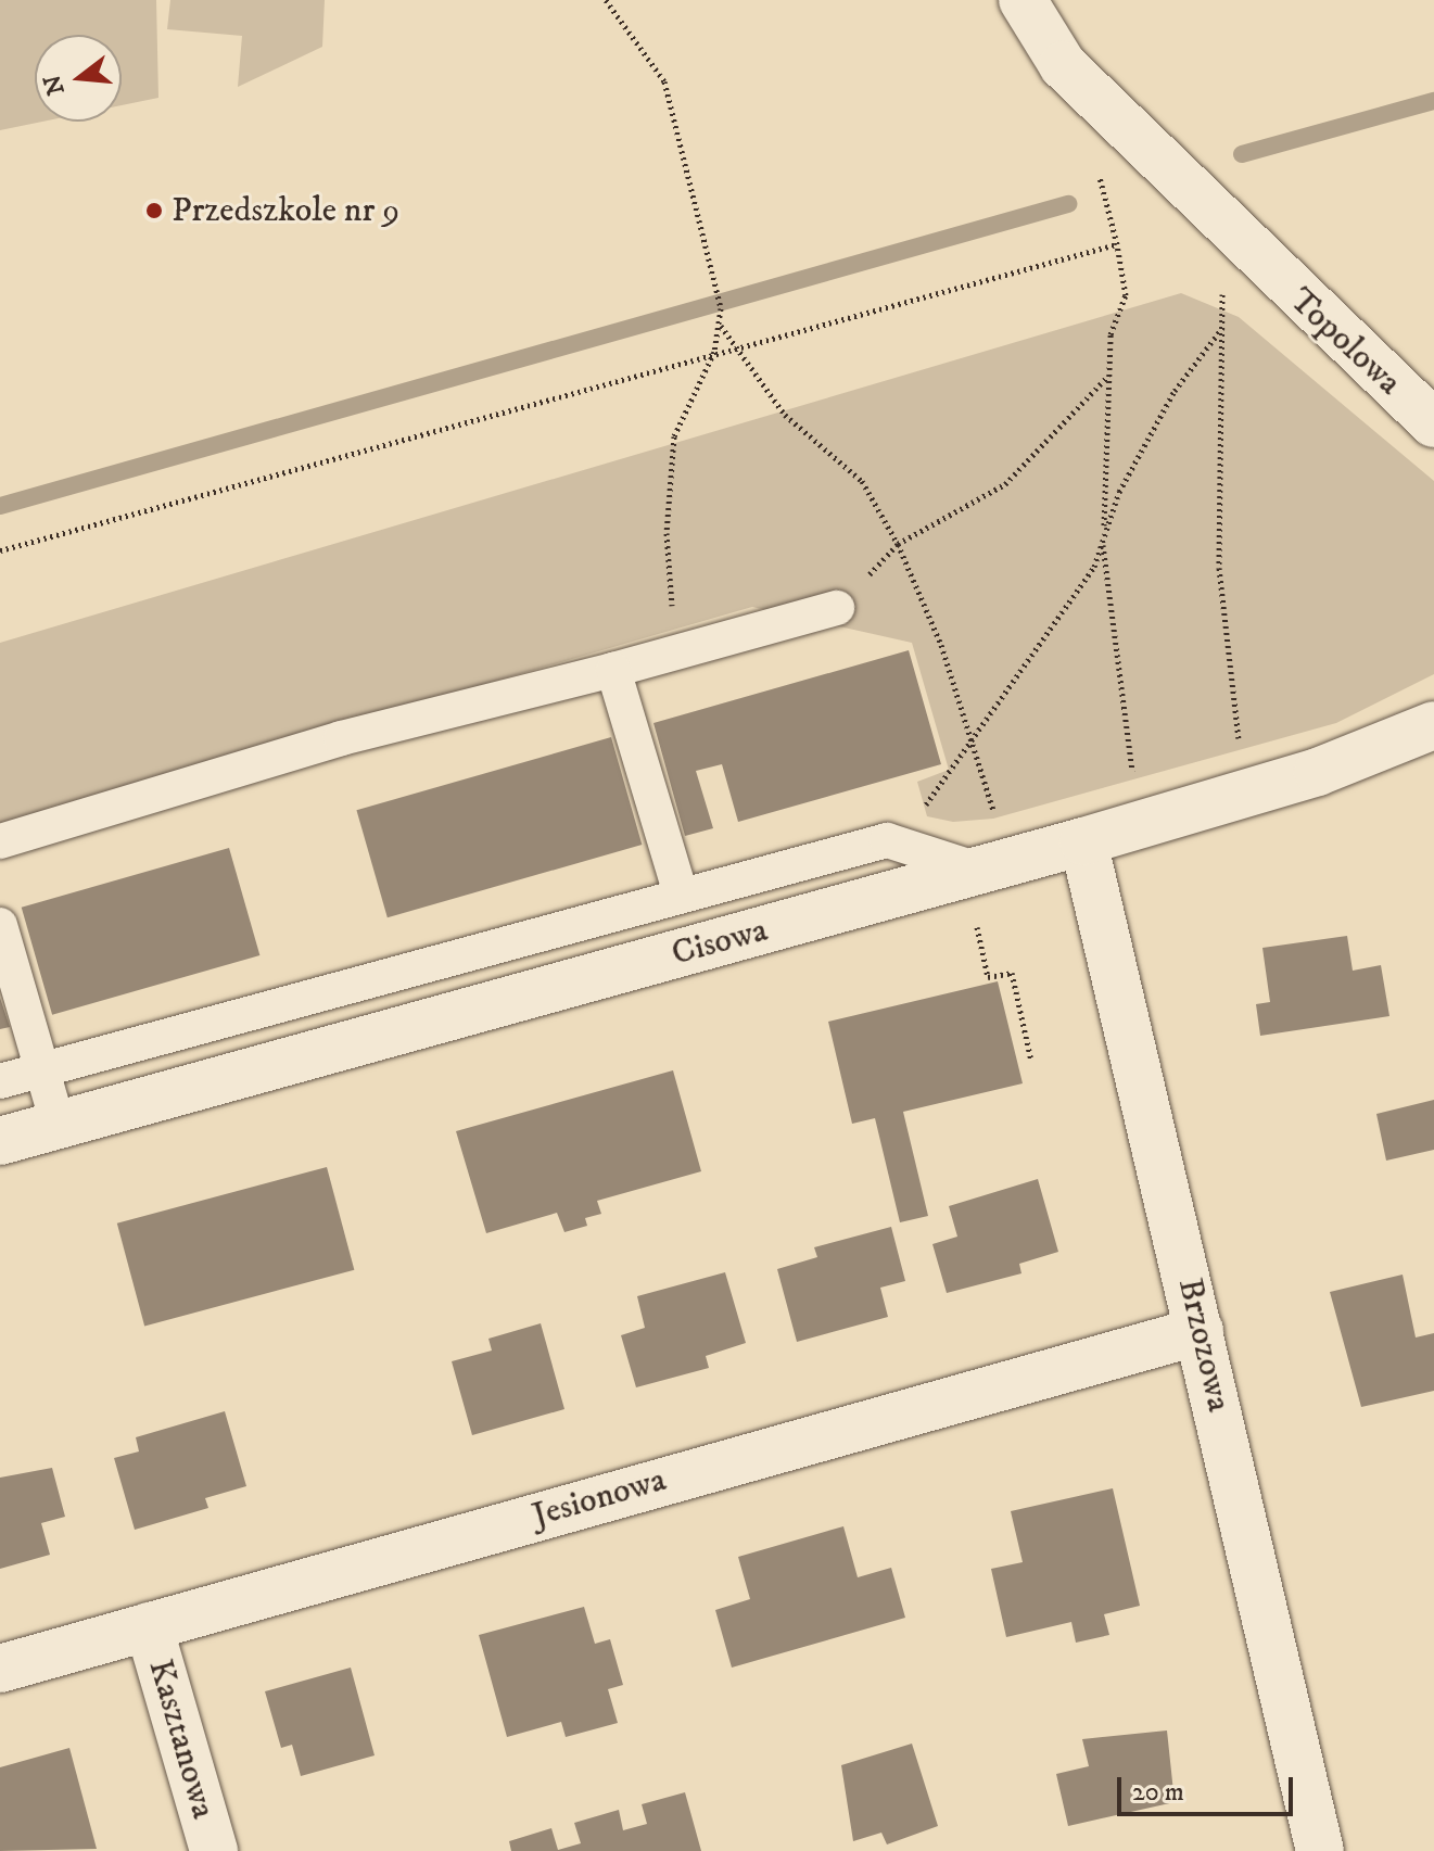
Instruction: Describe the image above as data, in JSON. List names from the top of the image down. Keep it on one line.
{"streets":{"street":["Topolowa","Cisowa","Brzozowa","Jesionowa","Kasztanowa"]},"crossings":[["Cisowa","Brzozowa"],["Brzozowa","Jesionowa"],["Jesionowa","Kasztanowa"]],"places":["Przedszkole nr 9"],"scale_bar":"20 m","north":"left"}
